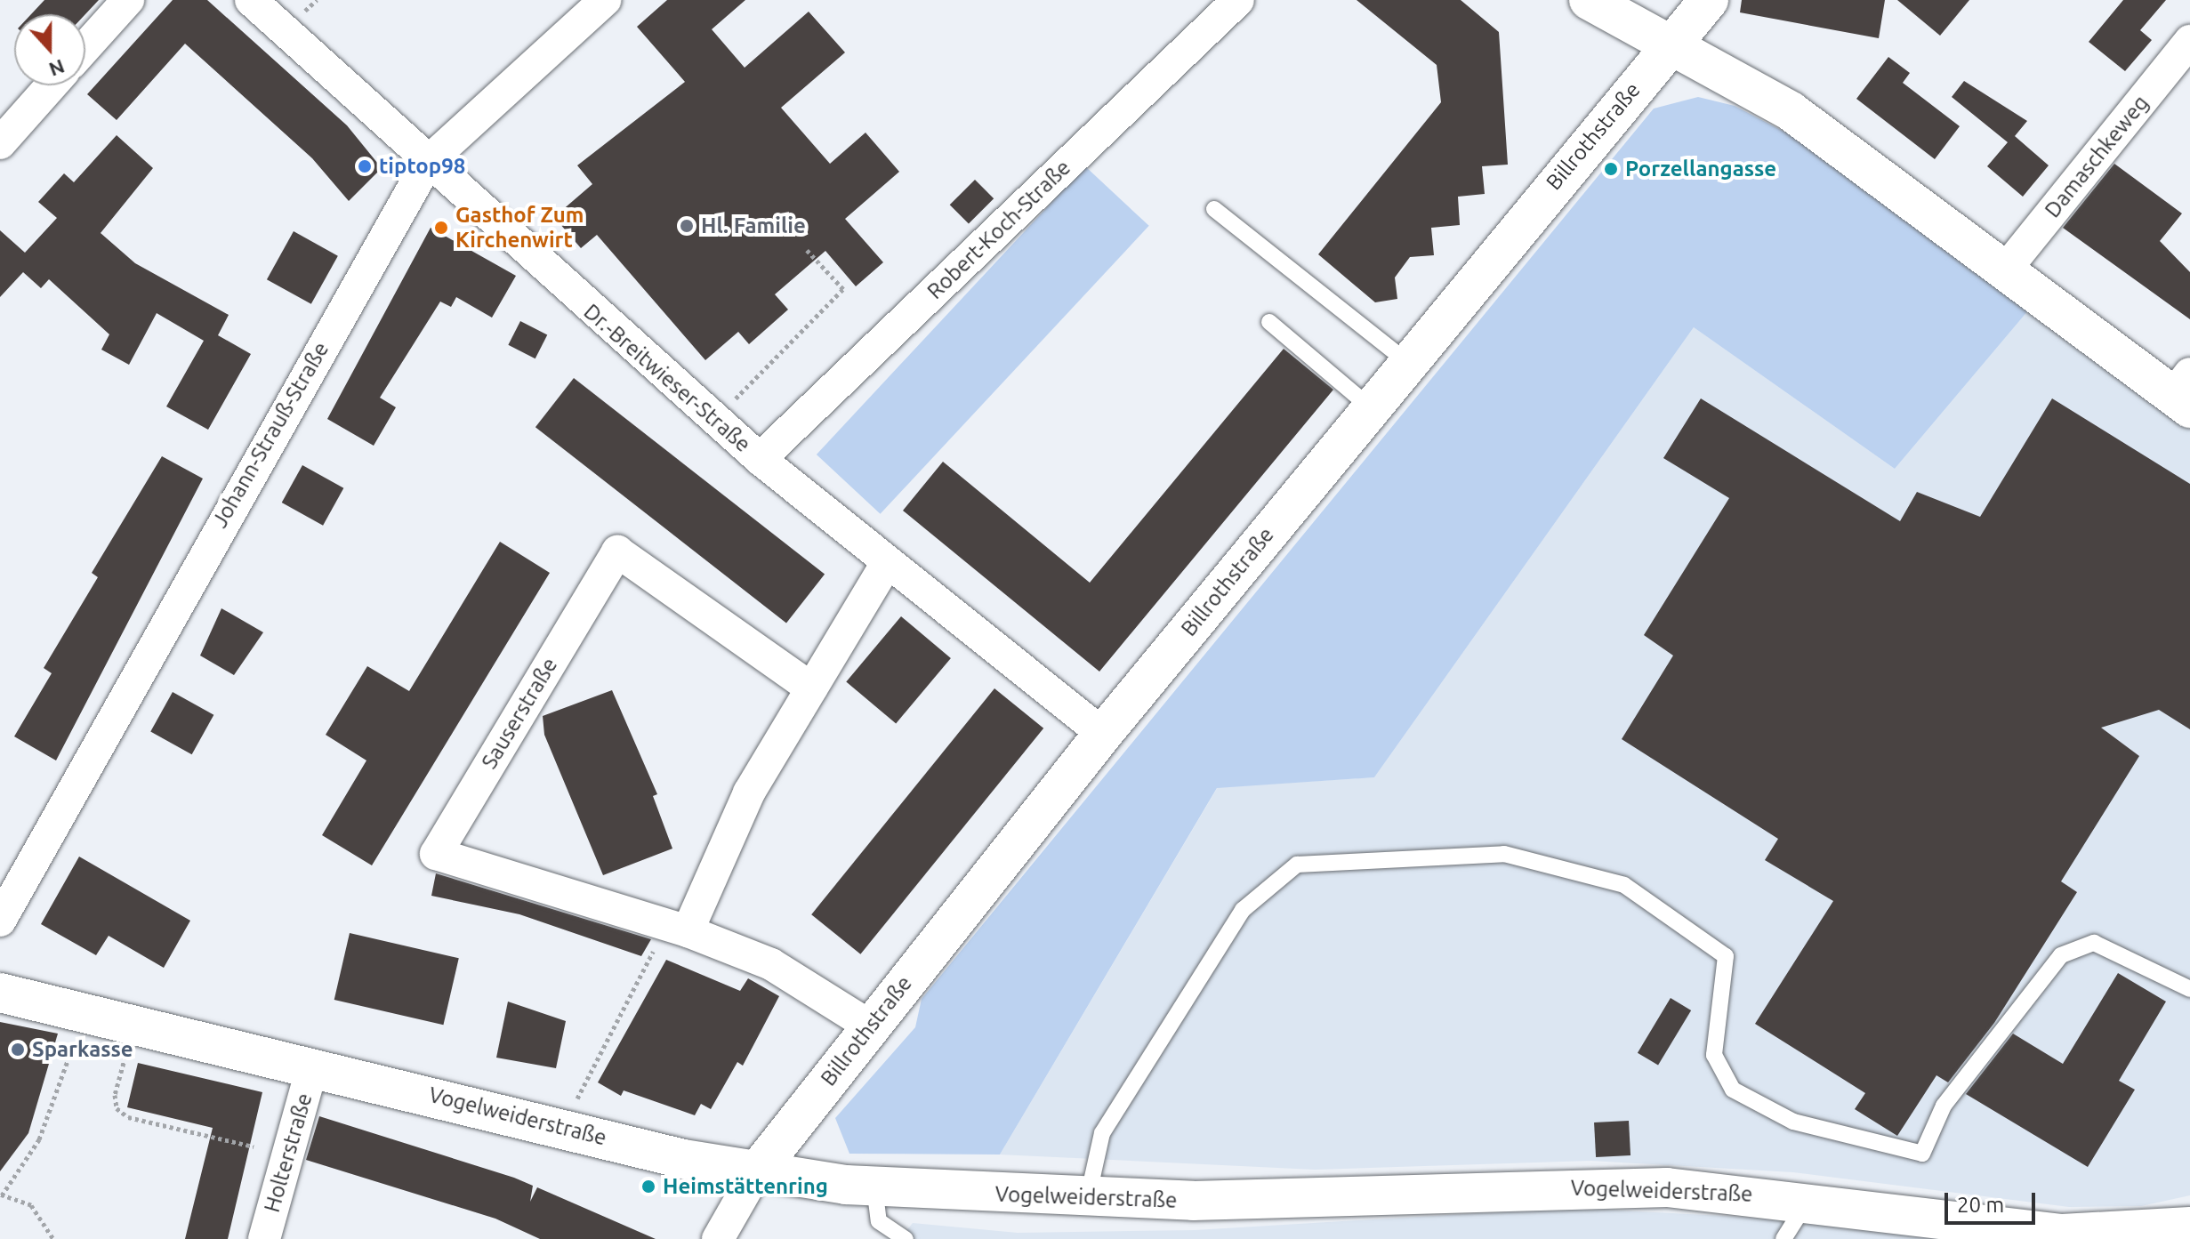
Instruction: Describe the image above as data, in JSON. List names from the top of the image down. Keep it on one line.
{"streets":{"street":["Billrothstraße","Damaschkeweg","Robert-Koch-Straße","Dr.-Breitwieser-Straße","Johann-Strauß-Straße","Sauserstraße","Vogelweiderstraße","Holterstraße"]},"crossings":[["Billrothstraße","Dr.-Breitwieser-Straße"],["Billrothstraße","Sauserstraße"],["Billrothstraße","Vogelweiderstraße"],["Robert-Koch-Straße","Dr.-Breitwieser-Straße"],["Dr.-Breitwieser-Straße","Johann-Strauß-Straße"],["Vogelweiderstraße","Holterstraße"]],"places":["tiptop98","Porzellangasse","Hl. Familie","Gasthof Zum Kirchenwirt","Sparkasse","Heimstättenring"],"scale_bar":"20 m","north":"bottom"}
